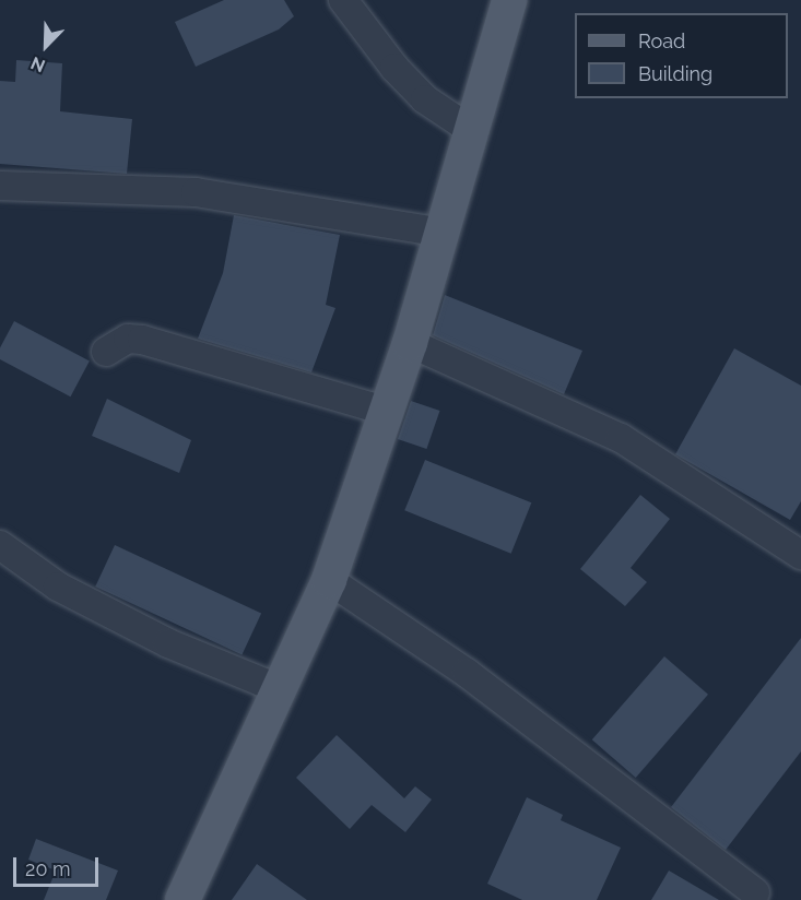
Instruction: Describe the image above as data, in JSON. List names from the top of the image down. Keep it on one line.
{"legend":["Road","Building"],"scale_bar":"20 m","north":"bottom left"}
